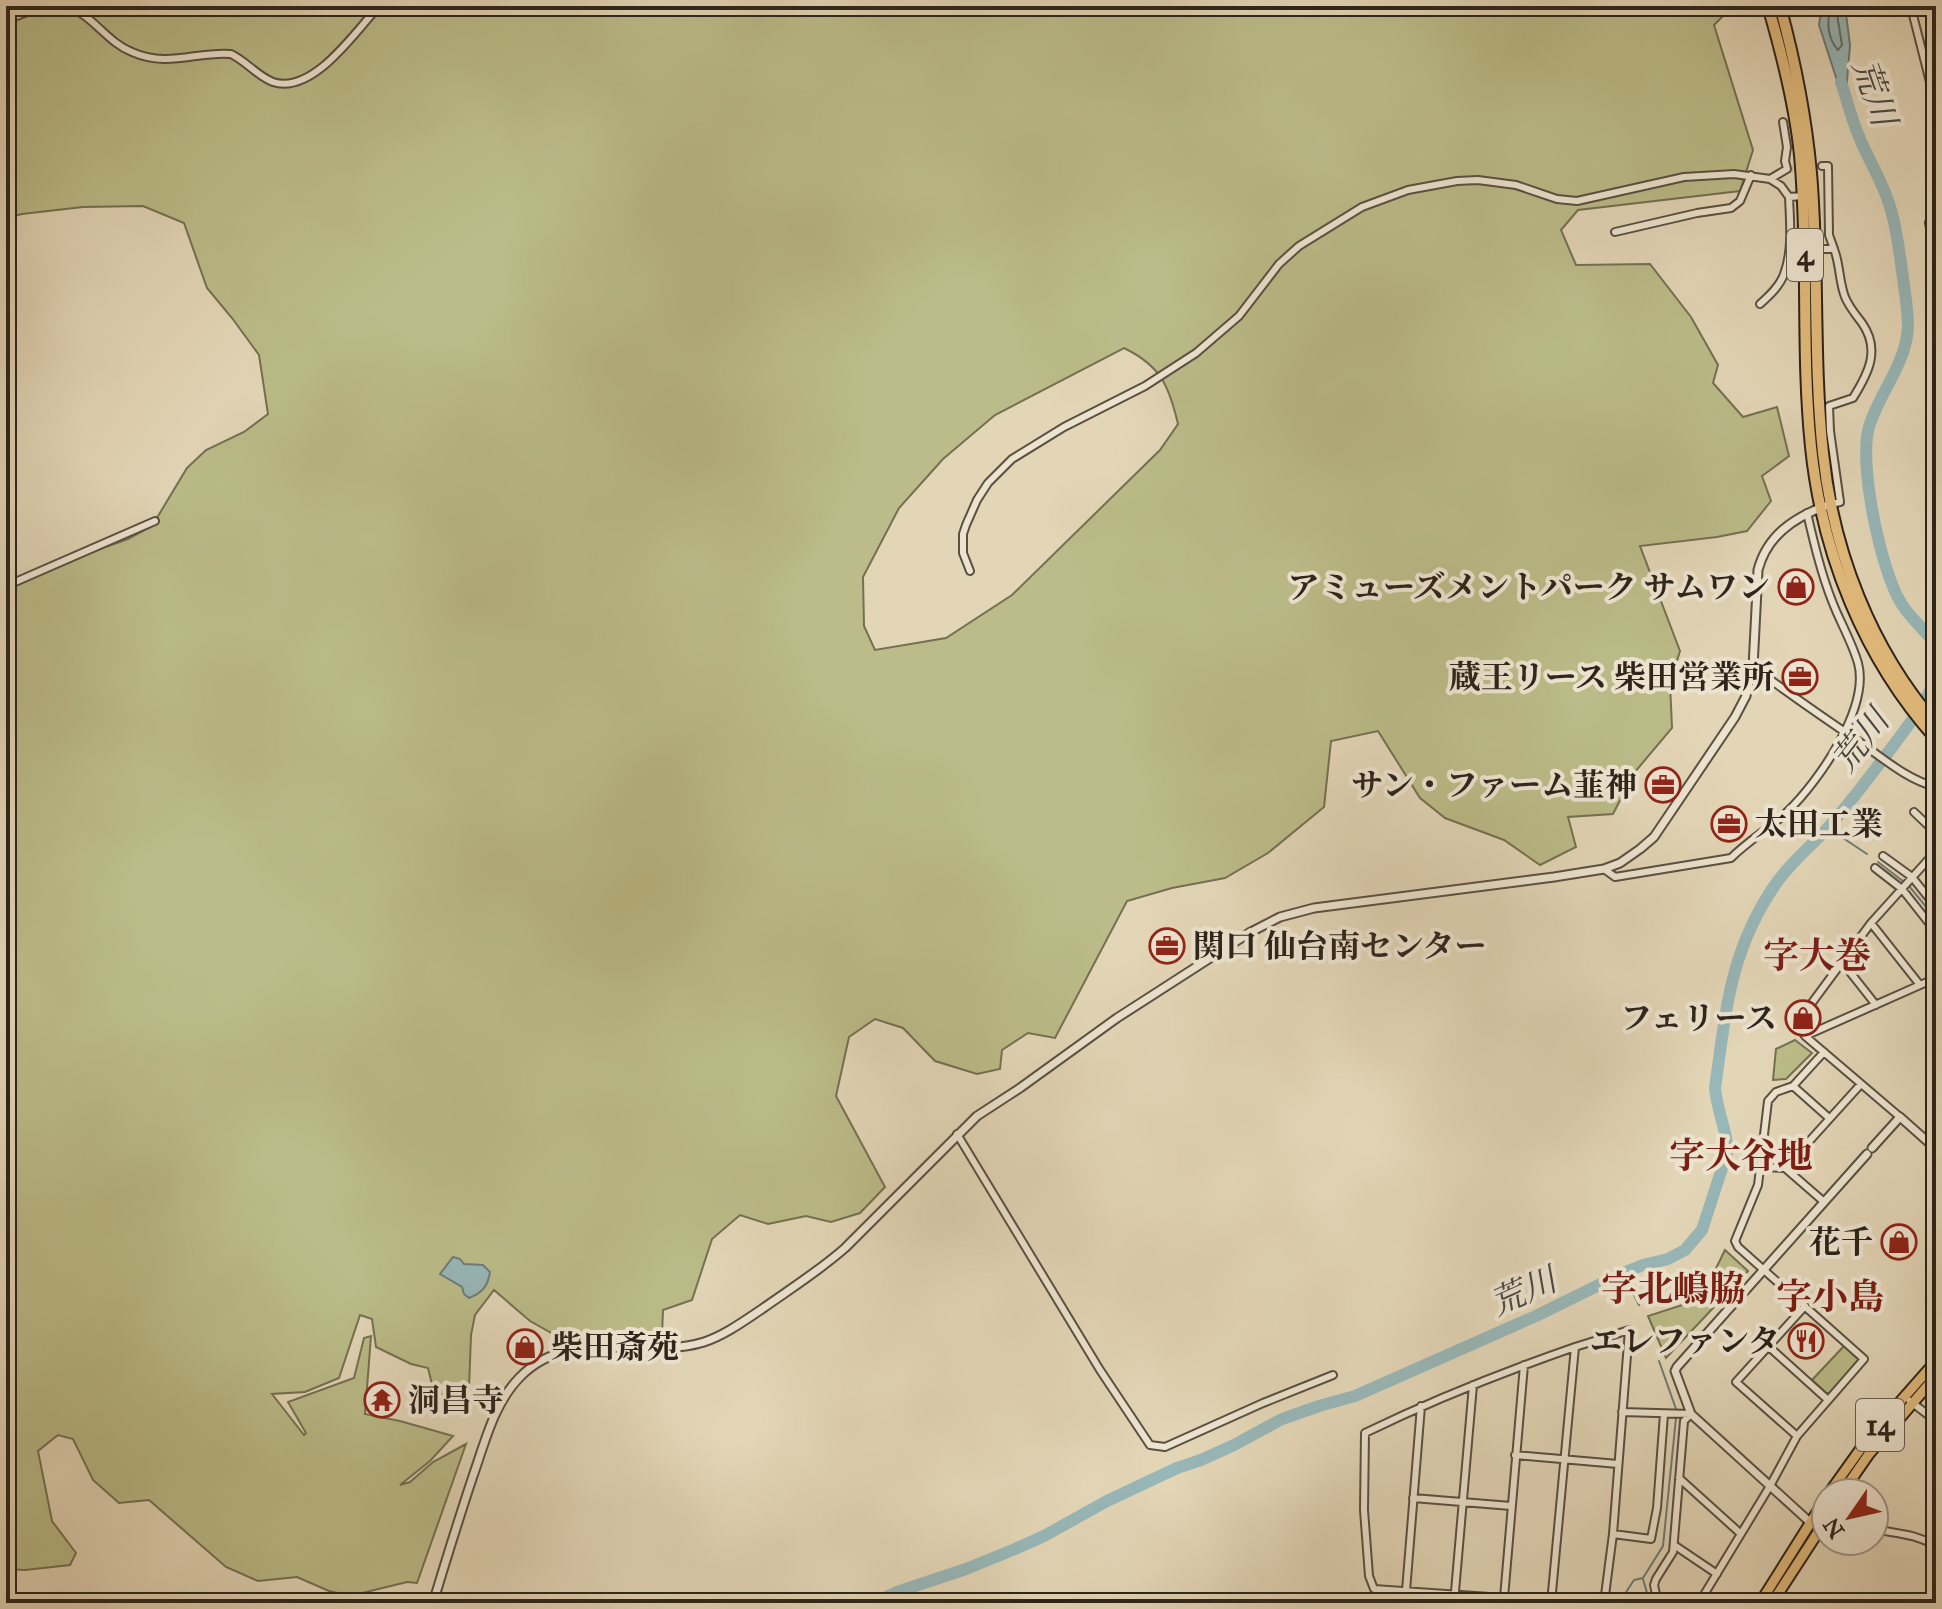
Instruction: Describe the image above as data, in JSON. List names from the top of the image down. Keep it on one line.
{"streets":{"highway":["4"],"main road":["14"]},"districts":["字大巻","字大谷地","字北嶋脇","字小島"],"water":["荒川"],"places":{"shop":["アミューズメントパーク サムワン","フェリース","花千","柴田斎苑"],"office":["蔵王リース 柴田営業所","サン・ファーム韮神","太田工業","関口 仙台南センター"],"restaurant":["エレファンタ"],"temple":["洞昌寺"]},"north":"bottom left"}
